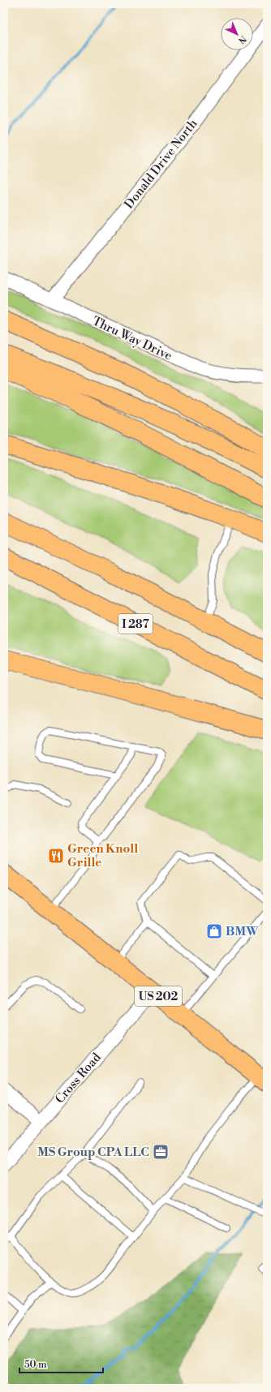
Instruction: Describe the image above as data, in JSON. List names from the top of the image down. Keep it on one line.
{"streets":{"highway":["I 287","US 202"],"street":["Donald Drive North","Thru Way Drive","Cross Road"]},"crossings":[["Donald Drive North","Thru Way Drive"],["US 202","Cross Road"]],"places":{"restaurant":["Green Knoll Grille"],"shop":["BMW"],"office":["MS Group CPA LLC"]},"scale_bar":"50 m","north":"bottom right"}
